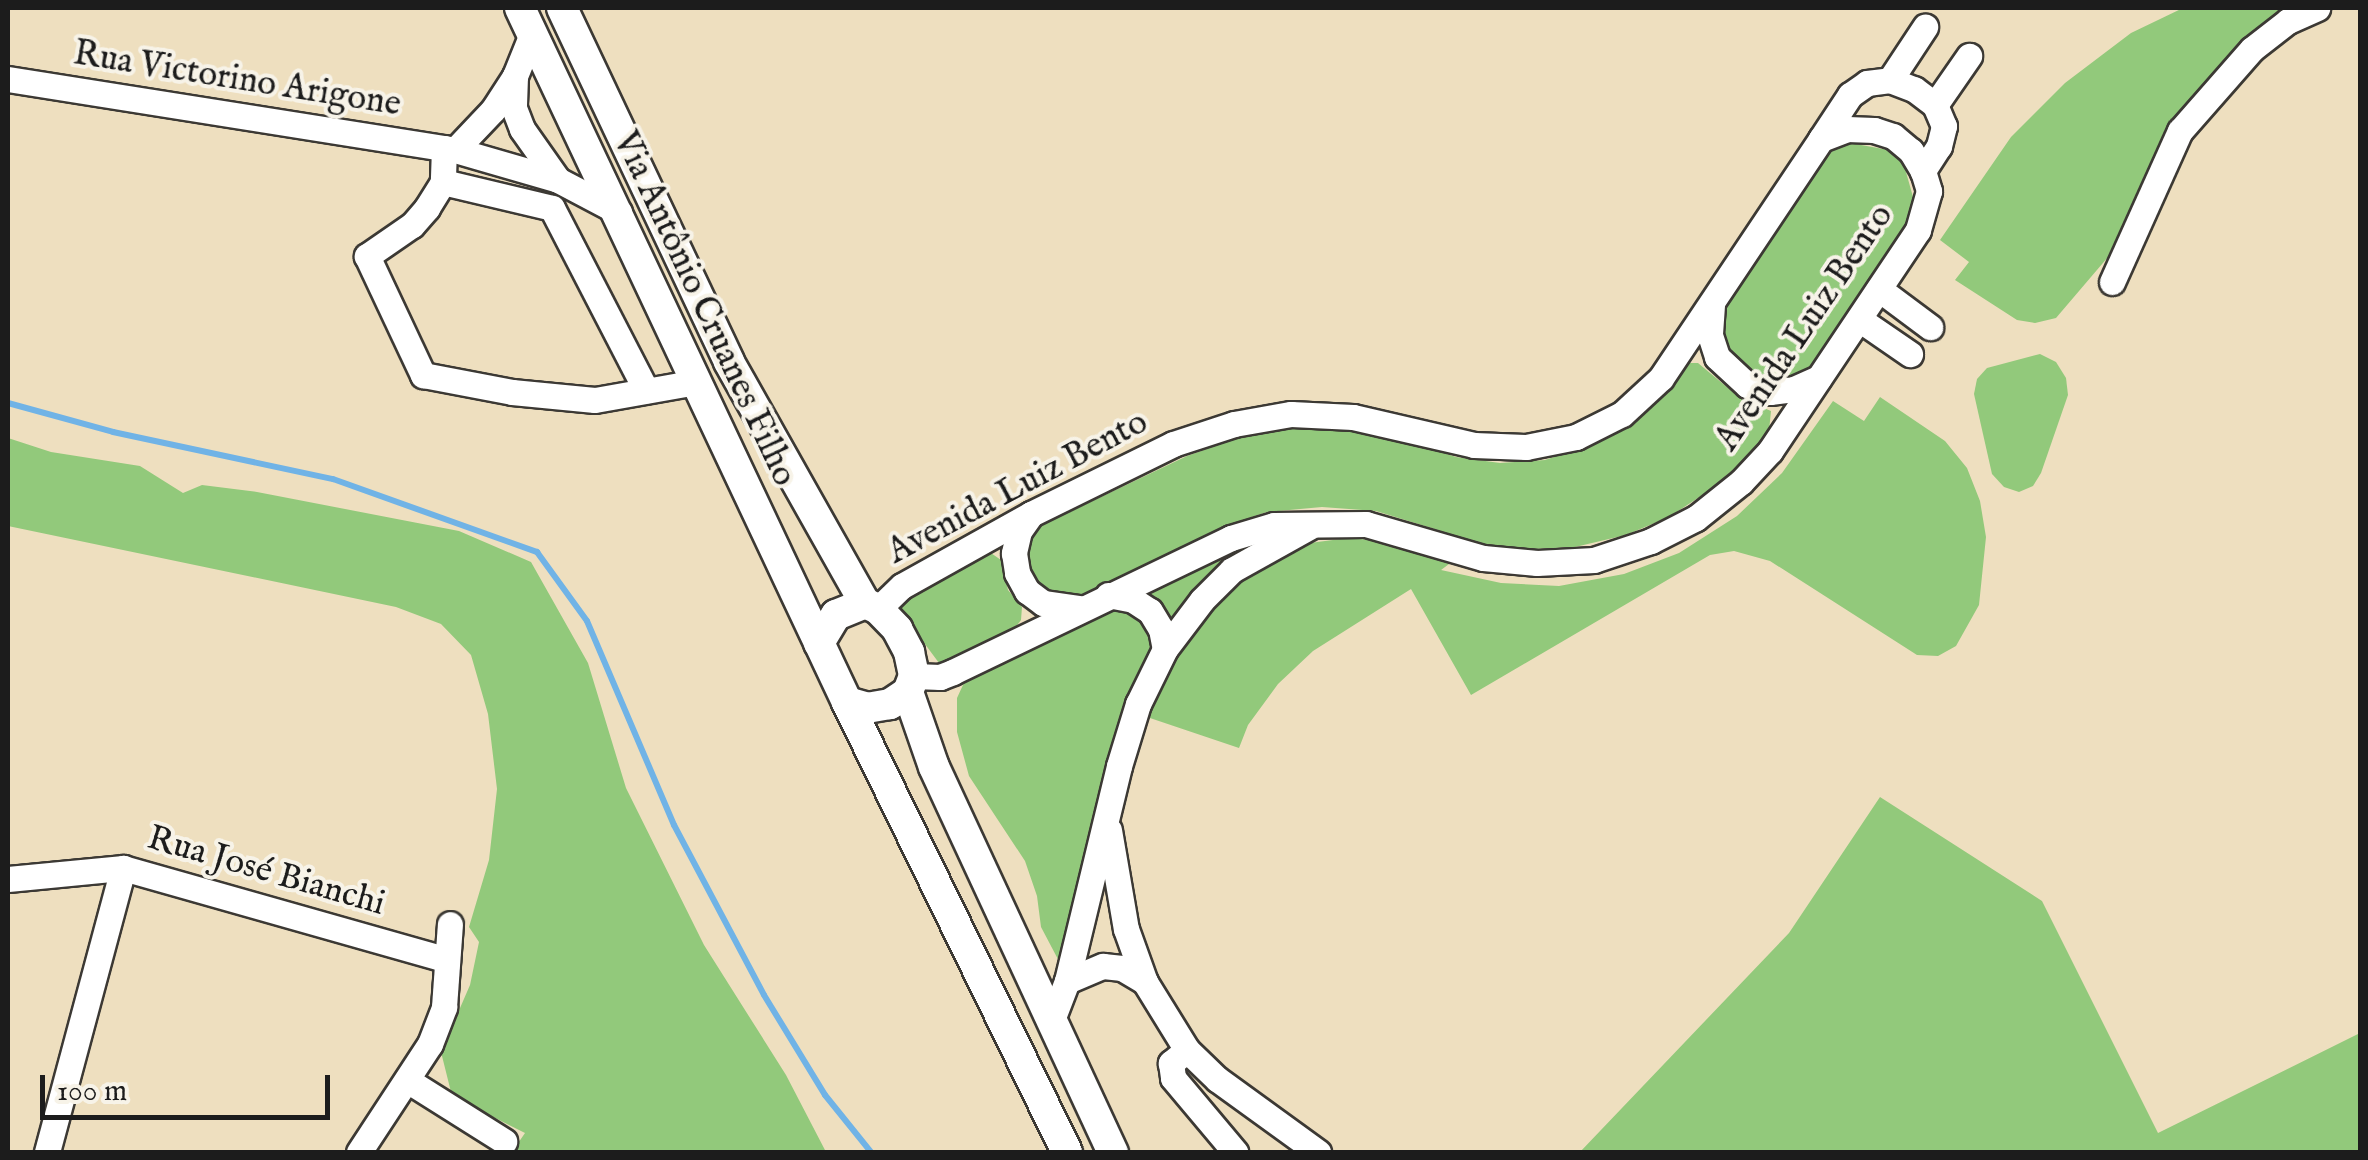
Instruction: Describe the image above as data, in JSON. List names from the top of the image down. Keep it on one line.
{"streets":{"main road":["Via Antônio Cruanes Filho"],"street":["Rua Victorino Arigone","Avenida Luiz Bento","Rua José Bianchi"]},"crossings":[["Rua Victorino Arigone","Via Antônio Cruanes Filho"],["Via Antônio Cruanes Filho","Avenida Luiz Bento"]],"scale_bar":"100 m"}
